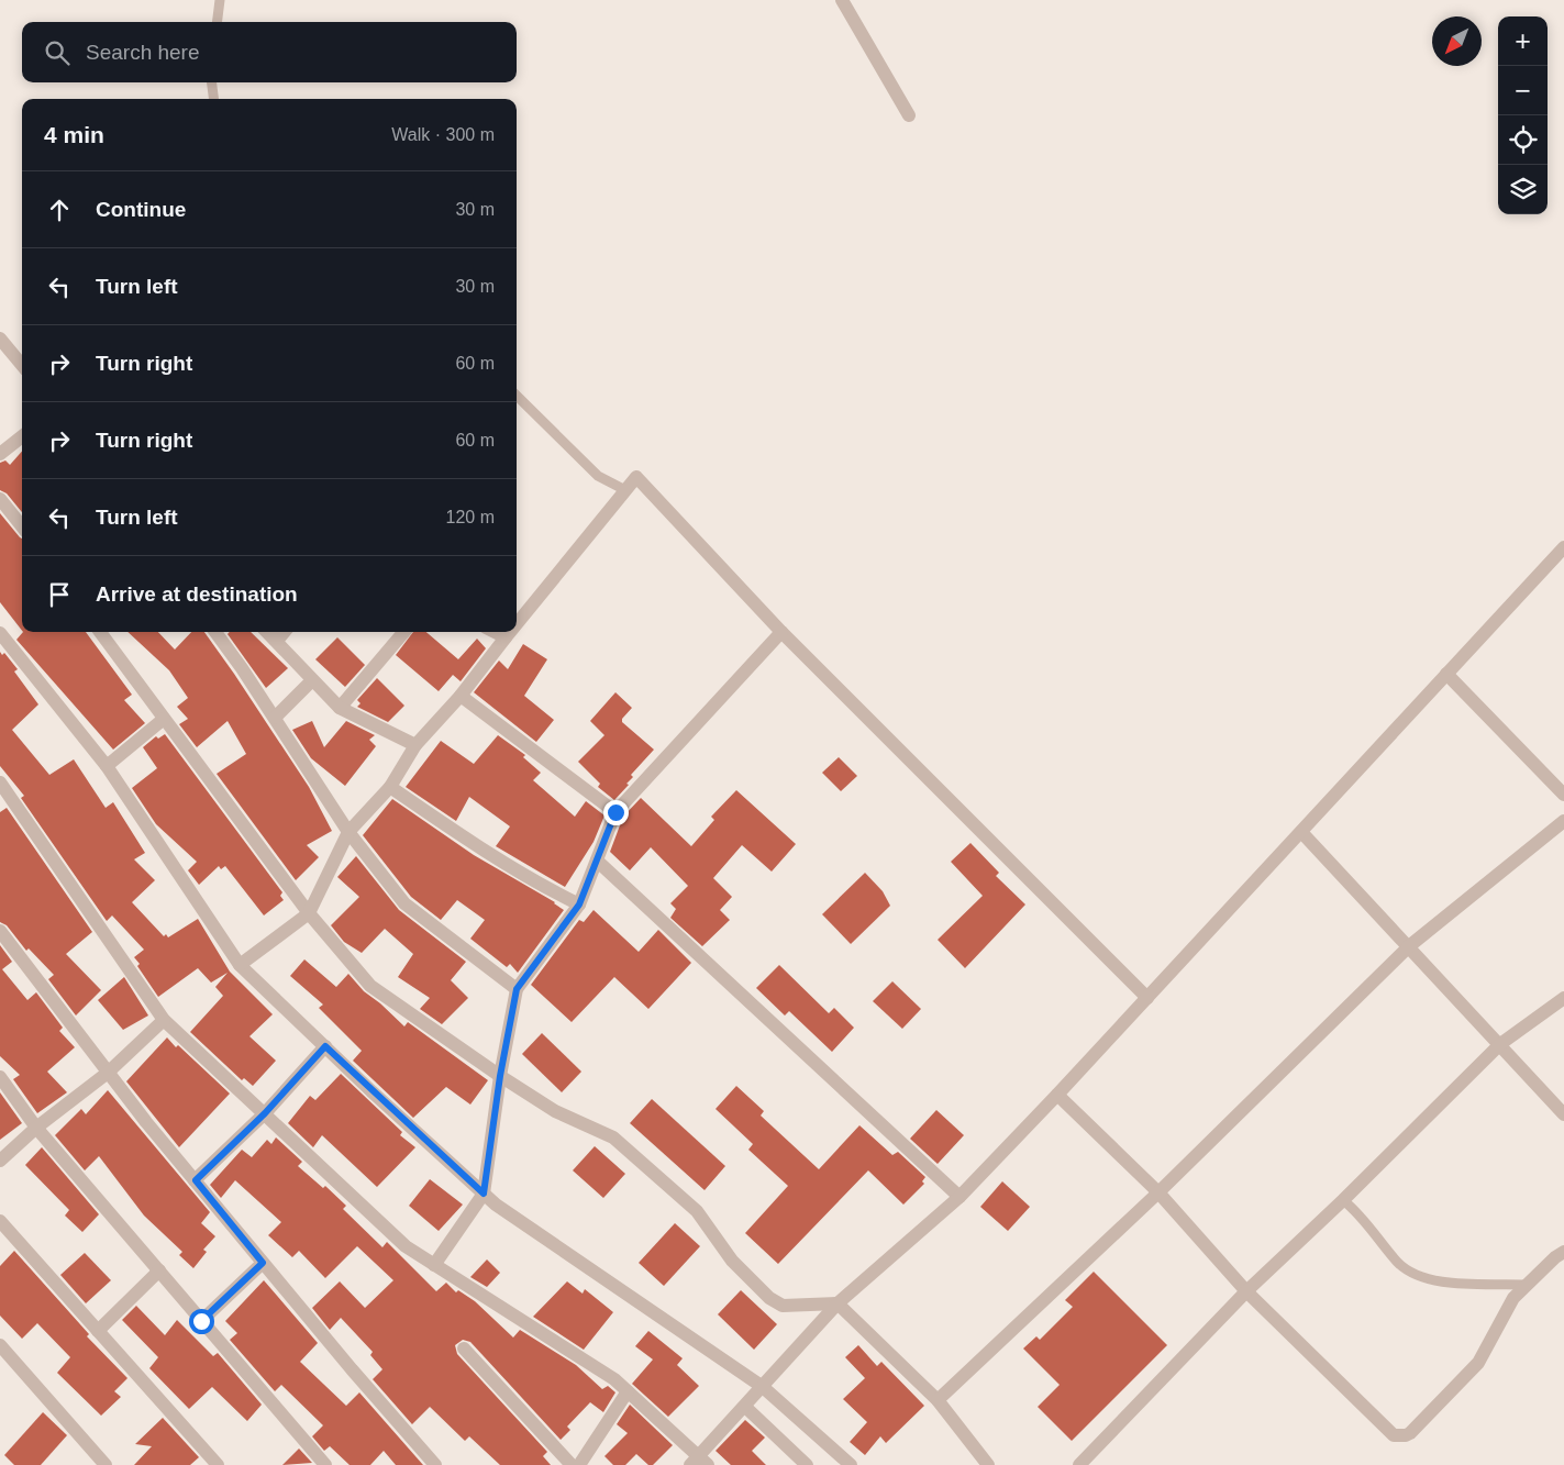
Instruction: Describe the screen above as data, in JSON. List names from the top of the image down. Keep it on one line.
{"north":"bottom left","page":{"map_buttons":["+","−"],"search":"Search here","heading":["4 min","Walk · 300 m"],"list":[["Continue","30 m"],["Turn left","30 m"],["Turn right","60 m"],["Turn right","60 m"],["Turn left","120 m"],"Arrive at destination"]}}
